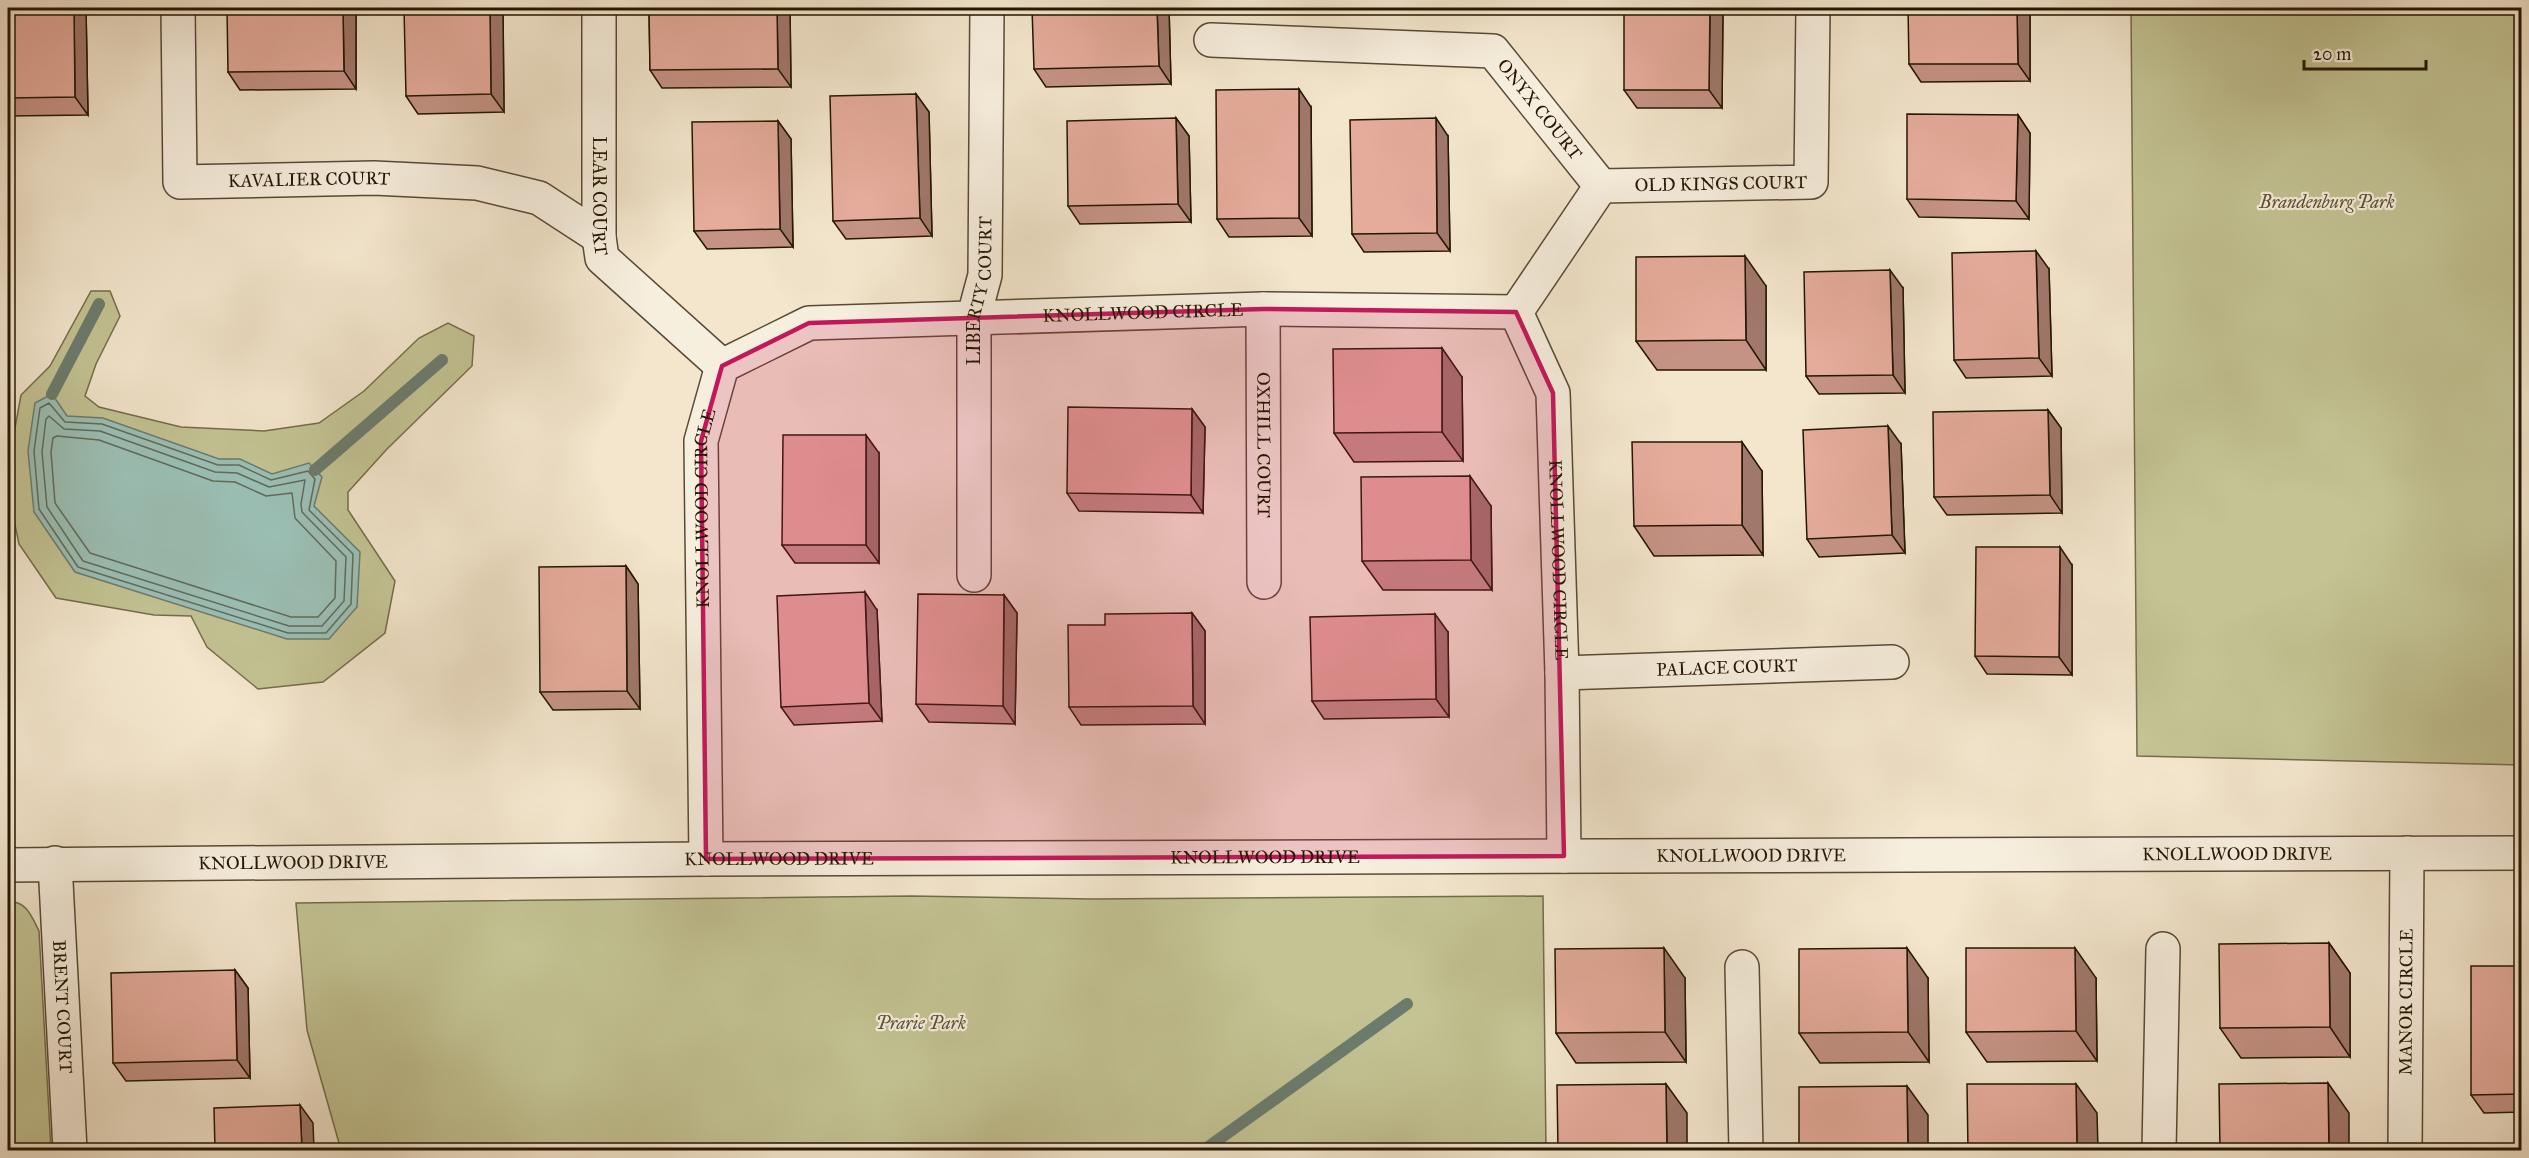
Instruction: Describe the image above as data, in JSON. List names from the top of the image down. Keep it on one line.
{"streets":{"street":["ONYX COURT","KAVALIER COURT","OLD KINGS COURT","LEAR COURT","LIBERTY COURT","KNOLLWOOD CIRCLE","OXHILL COURT","PALACE COURT","KNOLLWOOD DRIVE","MANOR CIRCLE","BRENT COURT"]},"crossings":[["ONYX COURT","OLD KINGS COURT"],["KAVALIER COURT","LEAR COURT"],["LEAR COURT","KNOLLWOOD CIRCLE"],["LIBERTY COURT","KNOLLWOOD CIRCLE"],["KNOLLWOOD CIRCLE","OXHILL COURT"],["KNOLLWOOD CIRCLE","PALACE COURT"],["KNOLLWOOD CIRCLE","KNOLLWOOD DRIVE"],["KNOLLWOOD DRIVE","MANOR CIRCLE"],["KNOLLWOOD DRIVE","BRENT COURT"]],"parks":["Brandenburg Park","Prarie Park"],"scale_bar":"20 m"}
